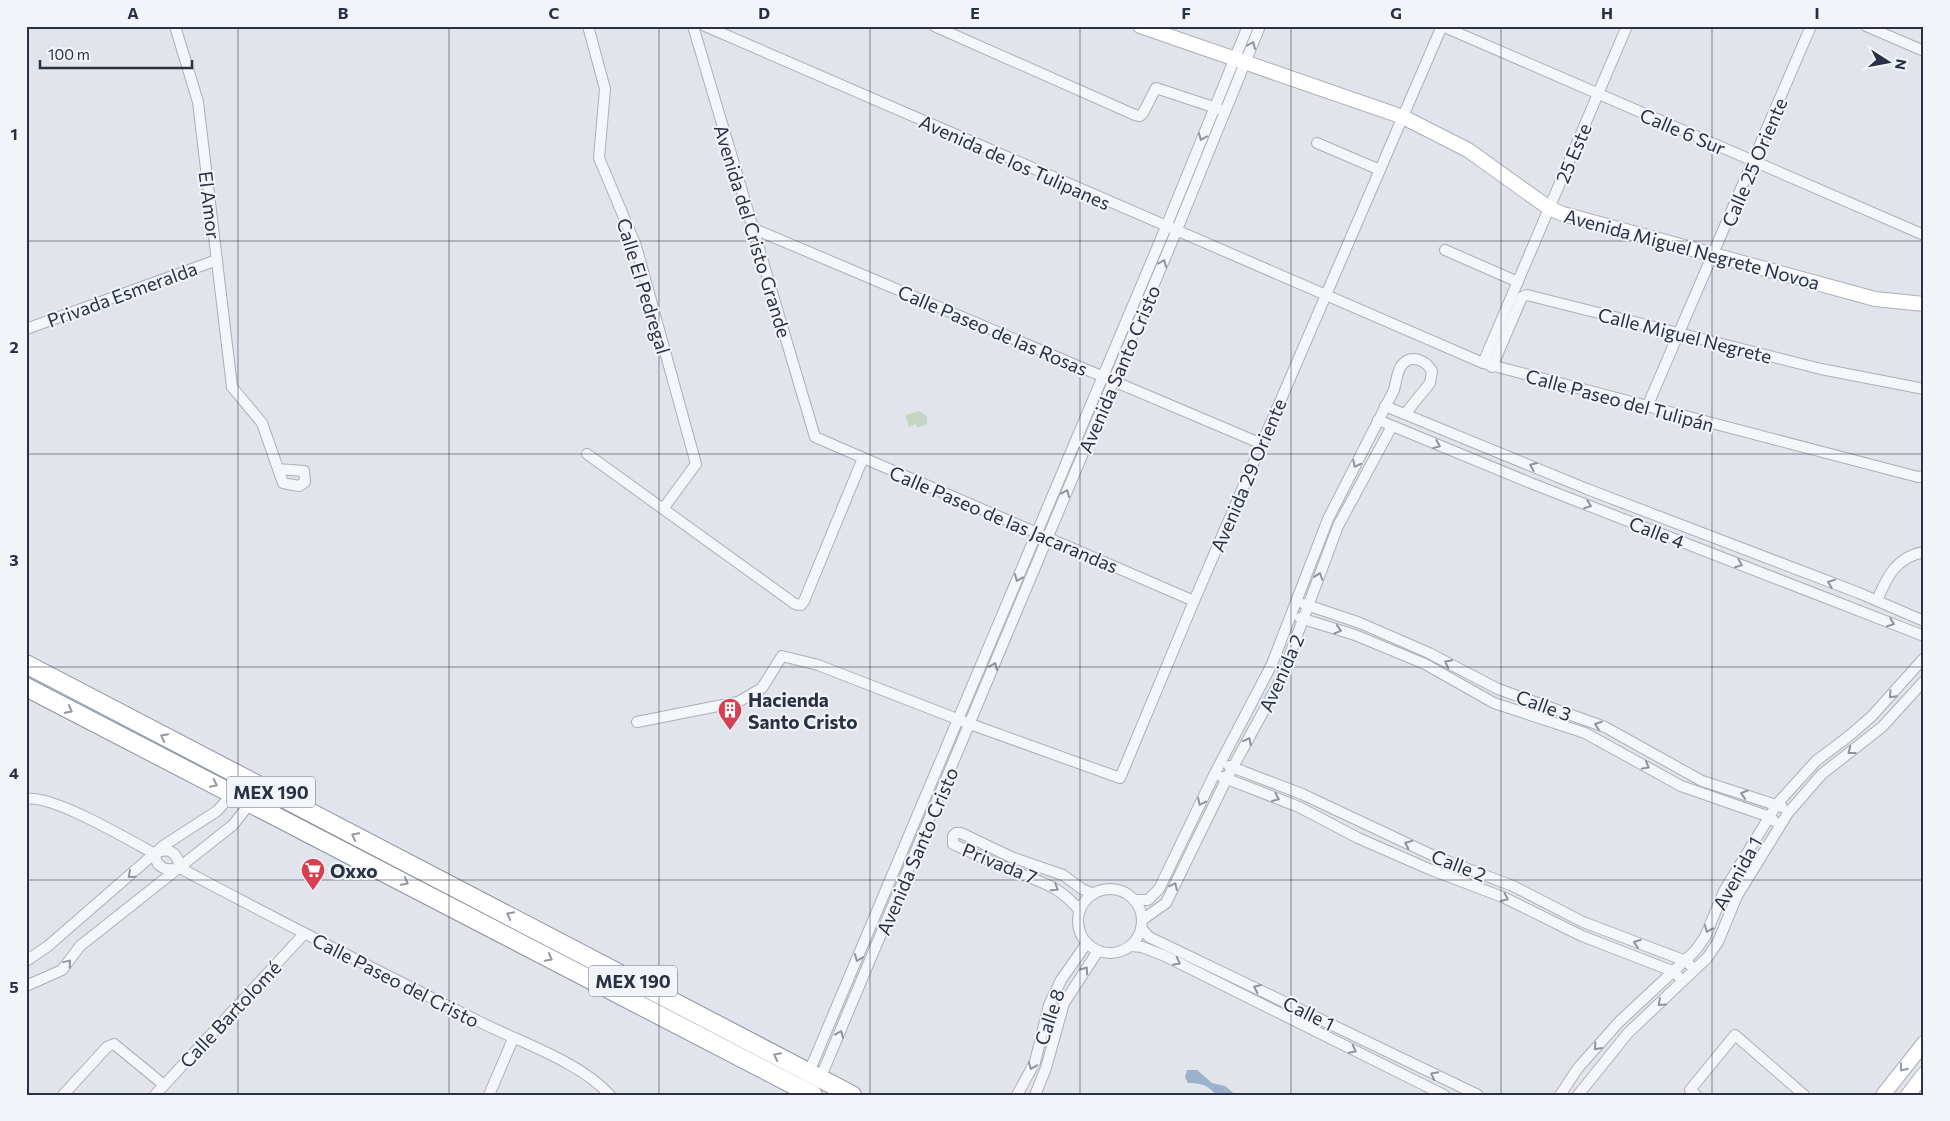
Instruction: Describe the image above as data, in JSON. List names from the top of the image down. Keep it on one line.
{"streets":{"highway":["MEX 190"],"main road":["Avenida Miguel Negrete Novoa"],"street":["Calle 6 Sur","25 Este","Avenida de los Tulipanes","Calle 25 Oriente","El Amor","Avenida del Cristo Grande","Calle El Pedregal","Privada Esmeralda","Calle Paseo de las Rosas","Calle Miguel Negrete","Avenida Santo Cristo","Calle Paseo del Tulipán","Avenida 29 Oriente","Calle Paseo de las Jacarandas","Calle 4","Avenida 2","Calle 3","Privada 7","Calle 2","Avenida 1","Calle Paseo del Cristo","Calle 1","Calle Bartolomé","Calle 8"]},"crossings":[["Calle 6 Sur","25 Este"],["Calle 6 Sur","Calle 25 Oriente"],["Calle 6 Sur","Avenida 29 Oriente"],["25 Este","Avenida Miguel Negrete Novoa"],["25 Este","Calle Miguel Negrete"],["25 Este","Calle Paseo del Tulipán"],["Avenida de los Tulipanes","Avenida Santo Cristo"],["Avenida de los Tulipanes","Calle Paseo del Tulipán"],["Avenida de los Tulipanes","Avenida 29 Oriente"],["Calle 25 Oriente","Avenida Miguel Negrete Novoa"],["Calle 25 Oriente","Calle Miguel Negrete"],["Calle 25 Oriente","Calle Paseo del Tulipán"],["El Amor","Privada Esmeralda"],["Avenida del Cristo Grande","Calle Paseo de las Rosas"],["Avenida del Cristo Grande","Calle Paseo de las Jacarandas"],["Avenida Miguel Negrete Novoa","Avenida Santo Cristo"],["Avenida Miguel Negrete Novoa","Avenida 29 Oriente"],["Calle Paseo de las Rosas","Avenida Santo Cristo"],["Calle Paseo de las Rosas","Avenida 29 Oriente"],["Calle Miguel Negrete","Calle Paseo del Tulipán"],["Avenida Santo Cristo","Avenida 29 Oriente"],["Avenida Santo Cristo","Calle Paseo de las Jacarandas"],["Avenida Santo Cristo","MEX 190"],["Calle Paseo del Tulipán","Avenida 29 Oriente"],["Avenida 29 Oriente","Calle Paseo de las Jacarandas"],["Calle 4","Avenida 2"],["Avenida 2","Calle 3"],["Avenida 2","Privada 7"],["Avenida 2","Calle 2"],["Avenida 2","Calle 1"],["Avenida 2","Calle 8"],["Calle 3","Avenida 1"],["Privada 7","Calle 1"],["Privada 7","Calle 8"],["Calle 2","Avenida 1"],["Calle Paseo del Cristo","Calle Bartolomé"],["Calle 1","Calle 8"]],"one_way":["Avenida 1"],"places":{"building":["Hacienda Santo Cristo"],"supermarket":["Oxxo"]},"scale_bar":"100 m","north":"right","grid":{"columns":["A","B","C","D","E","F","G","H","I"],"rows":["1","2","3","4","5"]}}
